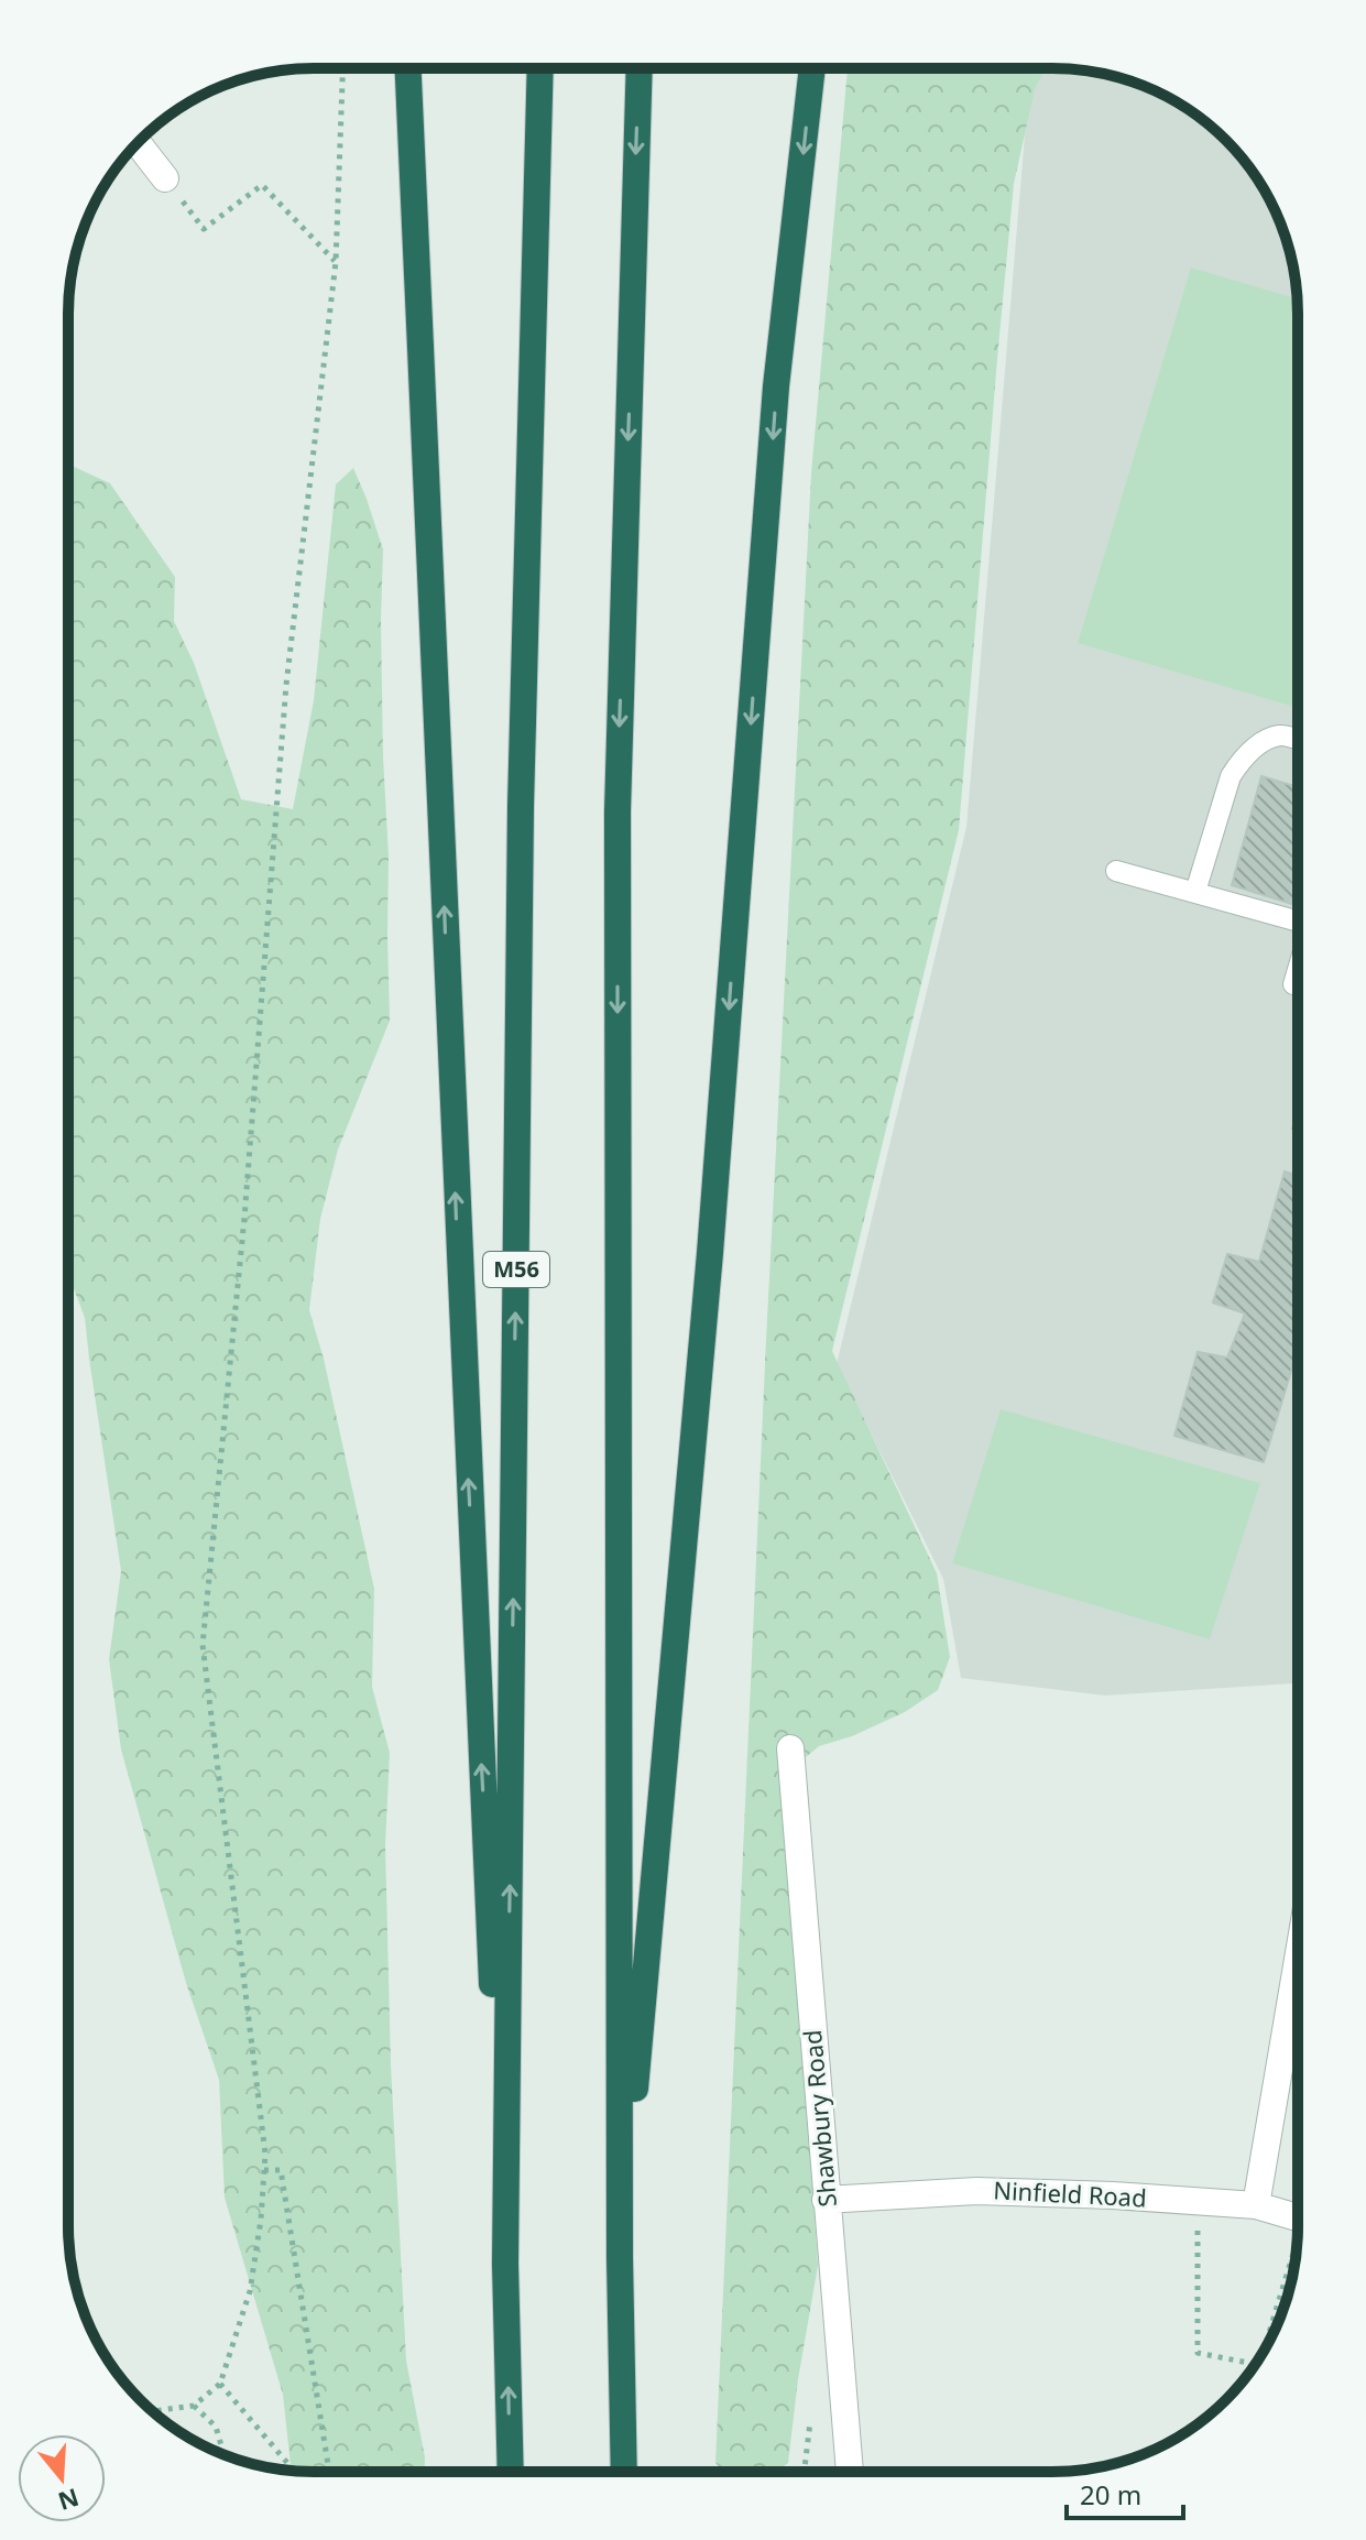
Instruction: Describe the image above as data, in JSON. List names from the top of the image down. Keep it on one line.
{"streets":{"highway":["M56"],"street":["Shawbury Road","Ninfield Road"]},"crossings":[["Shawbury Road","Ninfield Road"]],"scale_bar":"20 m","north":"bottom"}
